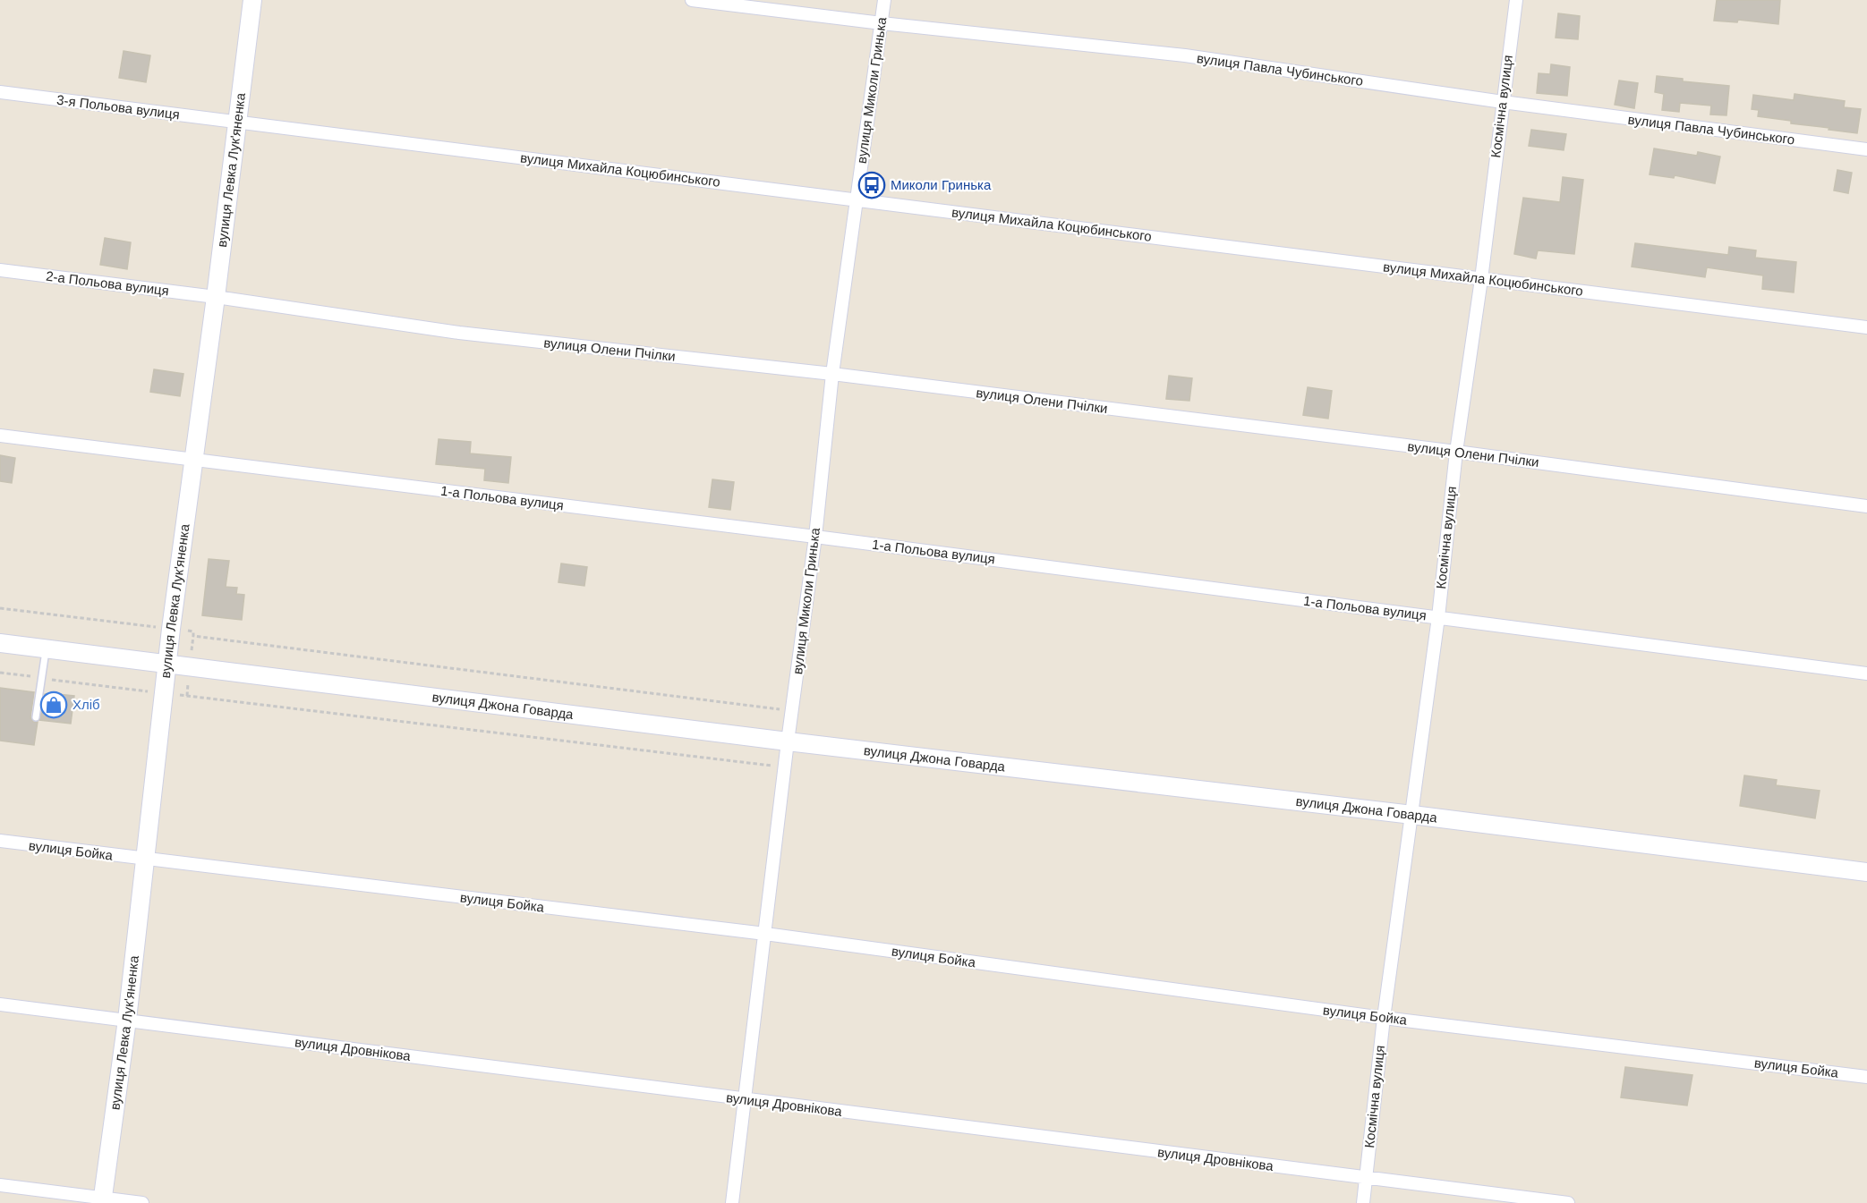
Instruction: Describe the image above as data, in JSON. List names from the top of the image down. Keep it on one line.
{"streets":{"street":["вулиця Павла Чубинського","вулиця Миколи Гринька","Космічна вулиця","3-я Польова вулиця","вулиця Левка Лук'яненка","вулиця Михайла Коцюбинського","2-а Польова вулиця","вулиця Олени Пчілки","1-а Польова вулиця","вулиця Джона Говарда","вулиця Бойка","вулиця Дровнікова"]},"crossings":[["вулиця Павла Чубинського","вулиця Миколи Гринька"],["вулиця Павла Чубинського","Космічна вулиця"],["вулиця Миколи Гринька","вулиця Михайла Коцюбинського"],["вулиця Миколи Гринька","вулиця Олени Пчілки"],["вулиця Миколи Гринька","1-а Польова вулиця"],["вулиця Миколи Гринька","вулиця Джона Говарда"],["вулиця Миколи Гринька","вулиця Бойка"],["вулиця Миколи Гринька","вулиця Дровнікова"],["Космічна вулиця","вулиця Михайла Коцюбинського"],["Космічна вулиця","вулиця Олени Пчілки"],["Космічна вулиця","1-а Польова вулиця"],["Космічна вулиця","вулиця Джона Говарда"],["Космічна вулиця","вулиця Бойка"],["Космічна вулиця","вулиця Дровнікова"],["3-я Польова вулиця","вулиця Левка Лук'яненка"],["3-я Польова вулиця","вулиця Михайла Коцюбинського"],["вулиця Левка Лук'яненка","вулиця Михайла Коцюбинського"],["вулиця Левка Лук'яненка","2-а Польова вулиця"],["вулиця Левка Лук'яненка","вулиця Олени Пчілки"],["вулиця Левка Лук'яненка","1-а Польова вулиця"],["вулиця Левка Лук'яненка","вулиця Джона Говарда"],["вулиця Левка Лук'яненка","вулиця Бойка"],["вулиця Левка Лук'яненка","вулиця Дровнікова"],["2-а Польова вулиця","вулиця Олени Пчілки"]],"places":{"bus stop":["Миколи Гринька"],"shop":["Хліб"]}}
